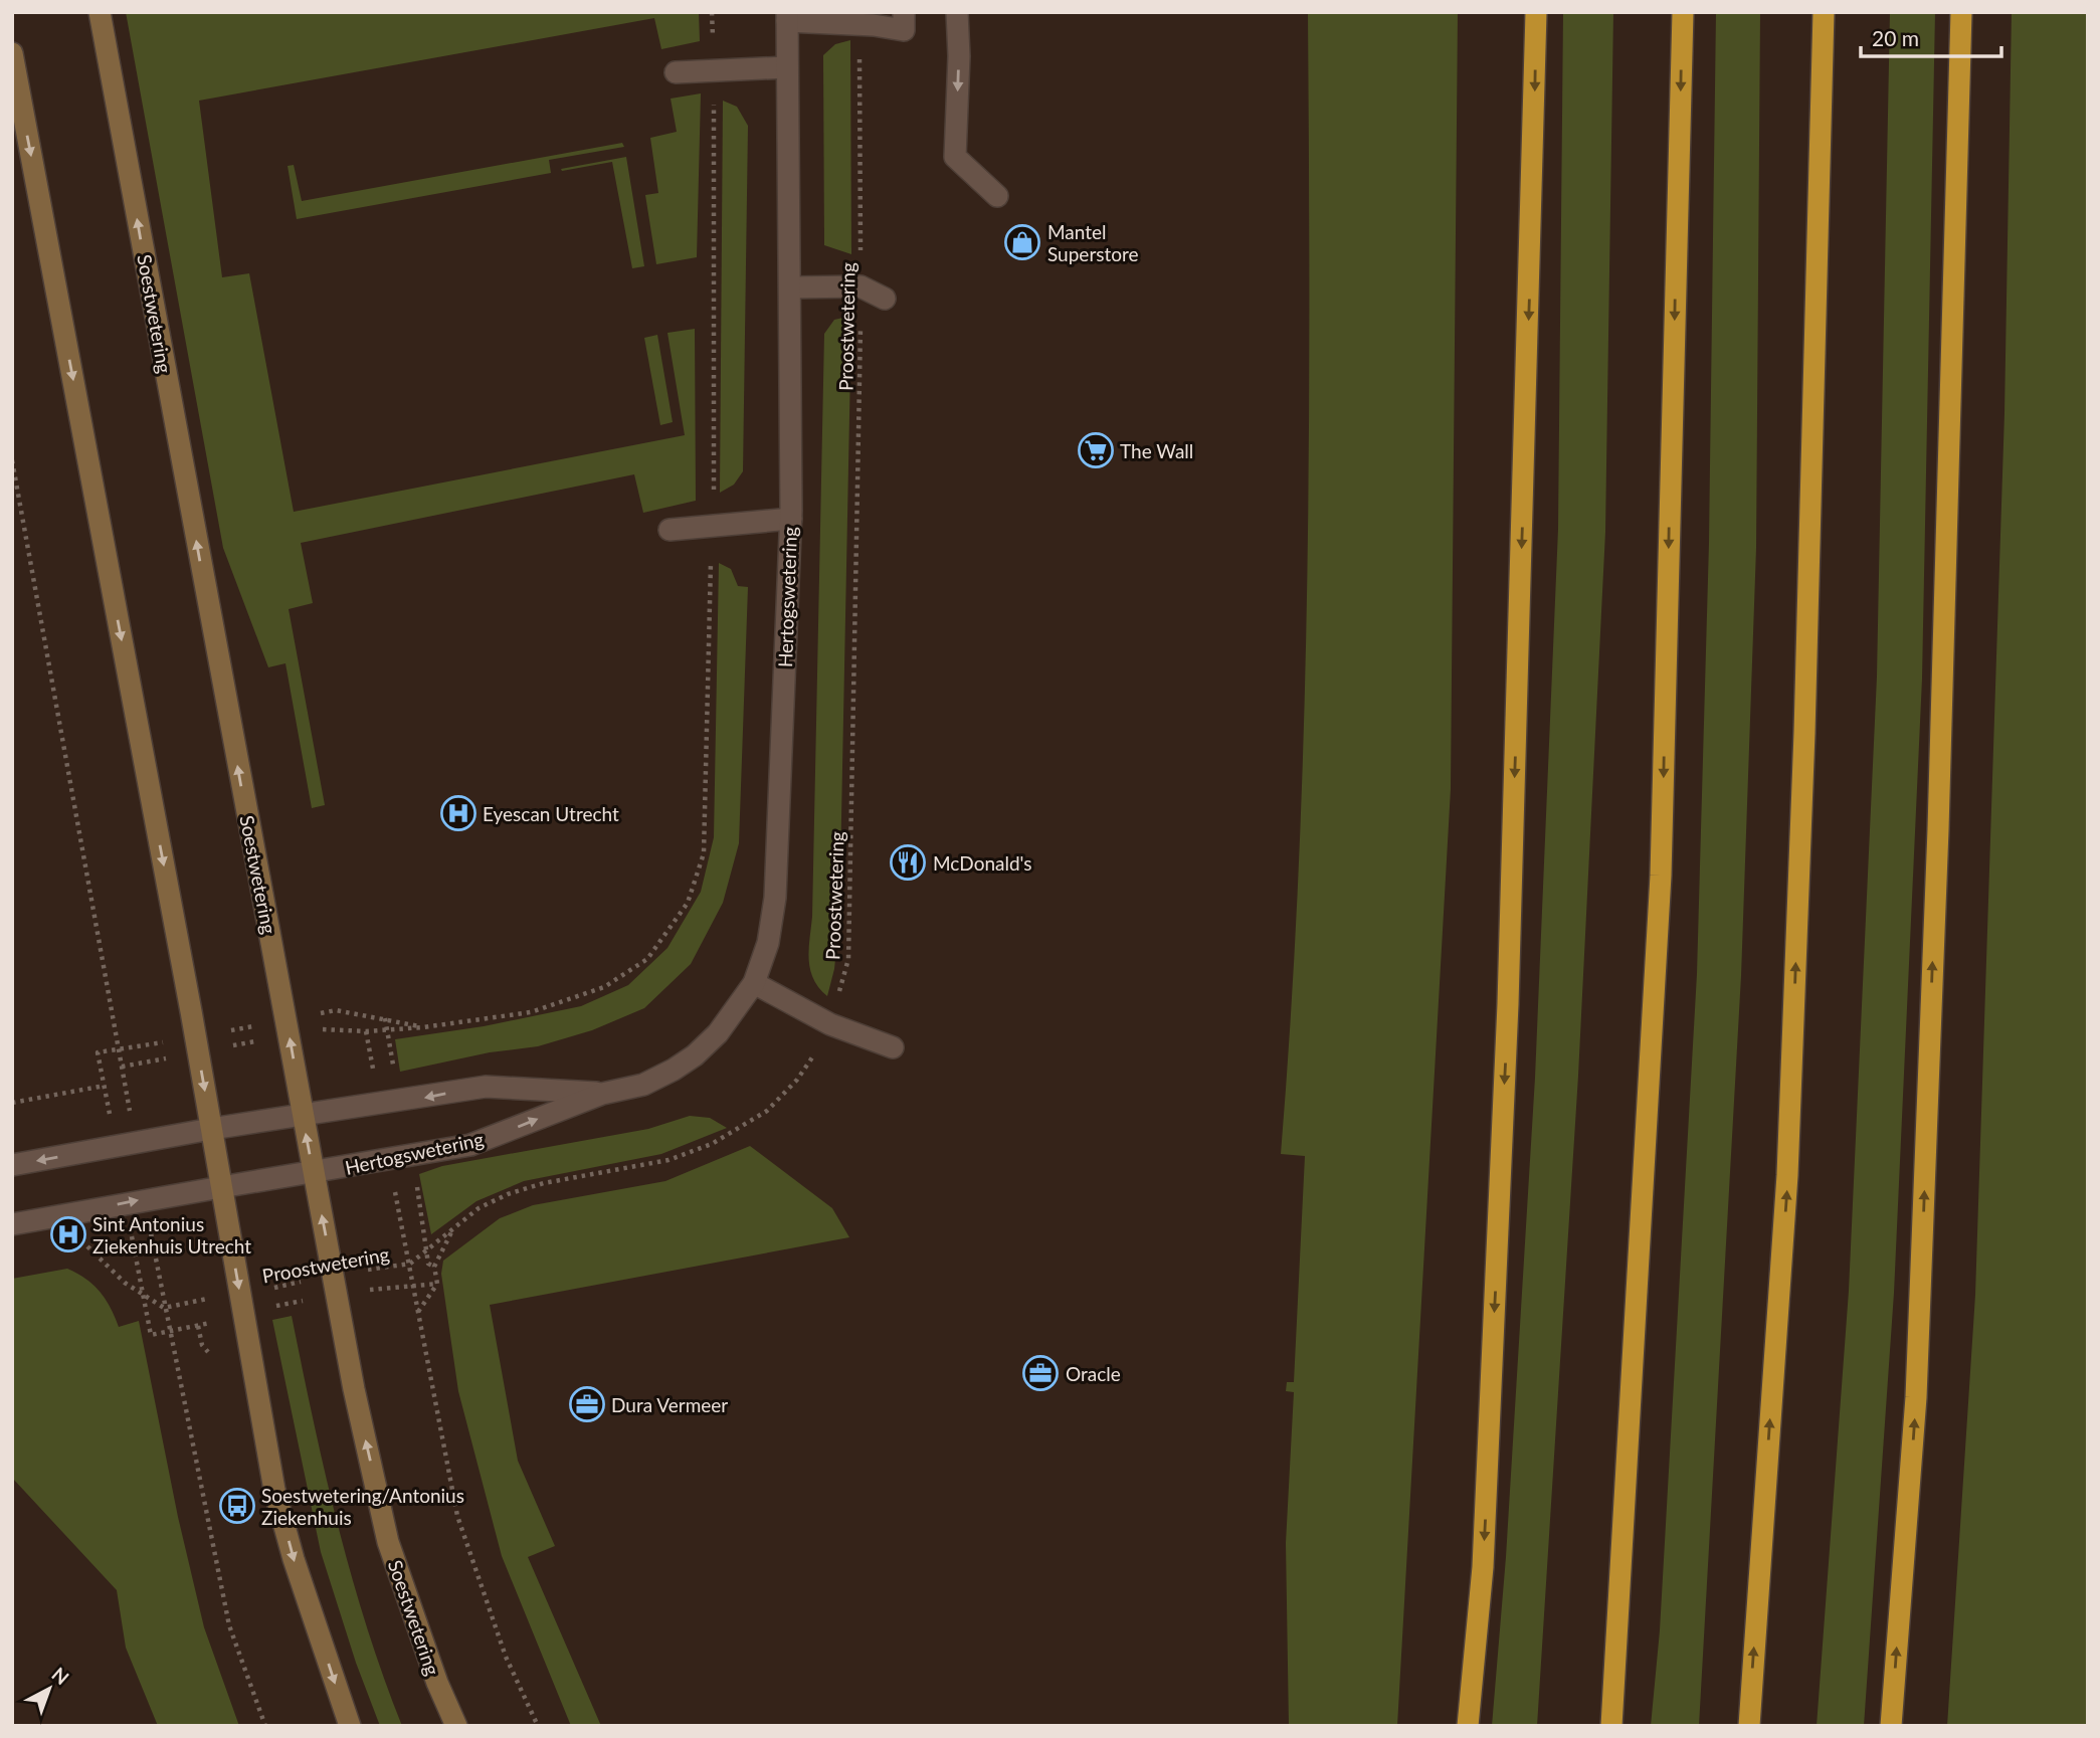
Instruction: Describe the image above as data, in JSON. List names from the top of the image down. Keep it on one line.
{"streets":{"main road":["Soestwetering"],"street":["Hertogswetering"],"path":["Proostwetering"]},"crossings":[["Soestwetering","Proostwetering"],["Soestwetering","Hertogswetering"]],"places":{"shop":["Mantel Superstore"],"supermarket":["The Wall"],"hospital":["Eyescan Utrecht","Sint Antonius Ziekenhuis Utrecht"],"restaurant":["McDonald's"],"office":["Oracle","Dura Vermeer"],"bus stop":["Soestwetering/Antonius Ziekenhuis"]},"scale_bar":"20 m","north":"top right"}
